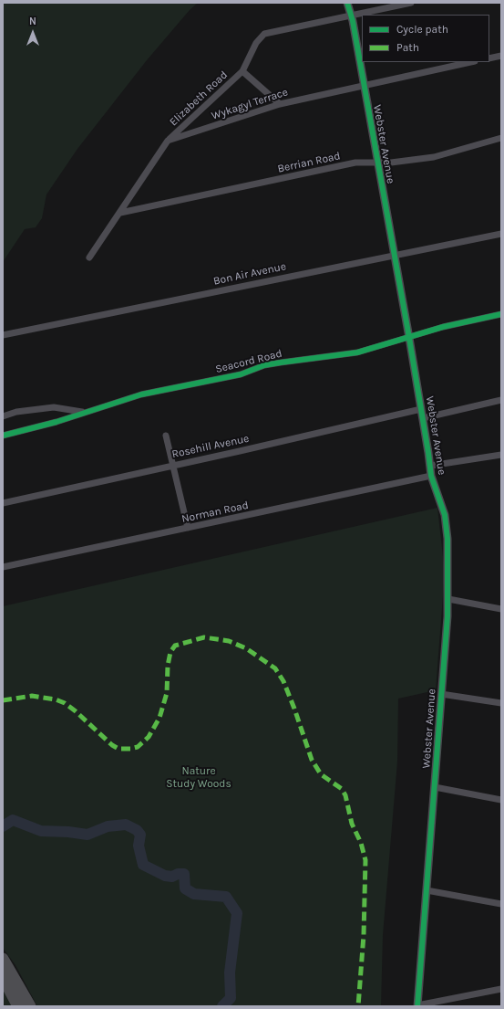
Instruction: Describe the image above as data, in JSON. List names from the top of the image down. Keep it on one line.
{"streets":{"street":["Elizabeth Road","Wykagyl Terrace","Webster Avenue","Berrian Road","Bon Air Avenue","Seacord Road","Rosehill Avenue","Norman Road"]},"crossings":[["Elizabeth Road","Wykagyl Terrace"],["Elizabeth Road","Webster Avenue"],["Wykagyl Terrace","Webster Avenue"],["Webster Avenue","Berrian Road"],["Webster Avenue","Bon Air Avenue"],["Webster Avenue","Seacord Road"],["Webster Avenue","Rosehill Avenue"],["Webster Avenue","Norman Road"]],"parks":["Nature Study Woods"],"legend":["Cycle path","Path"],"north":"top"}
